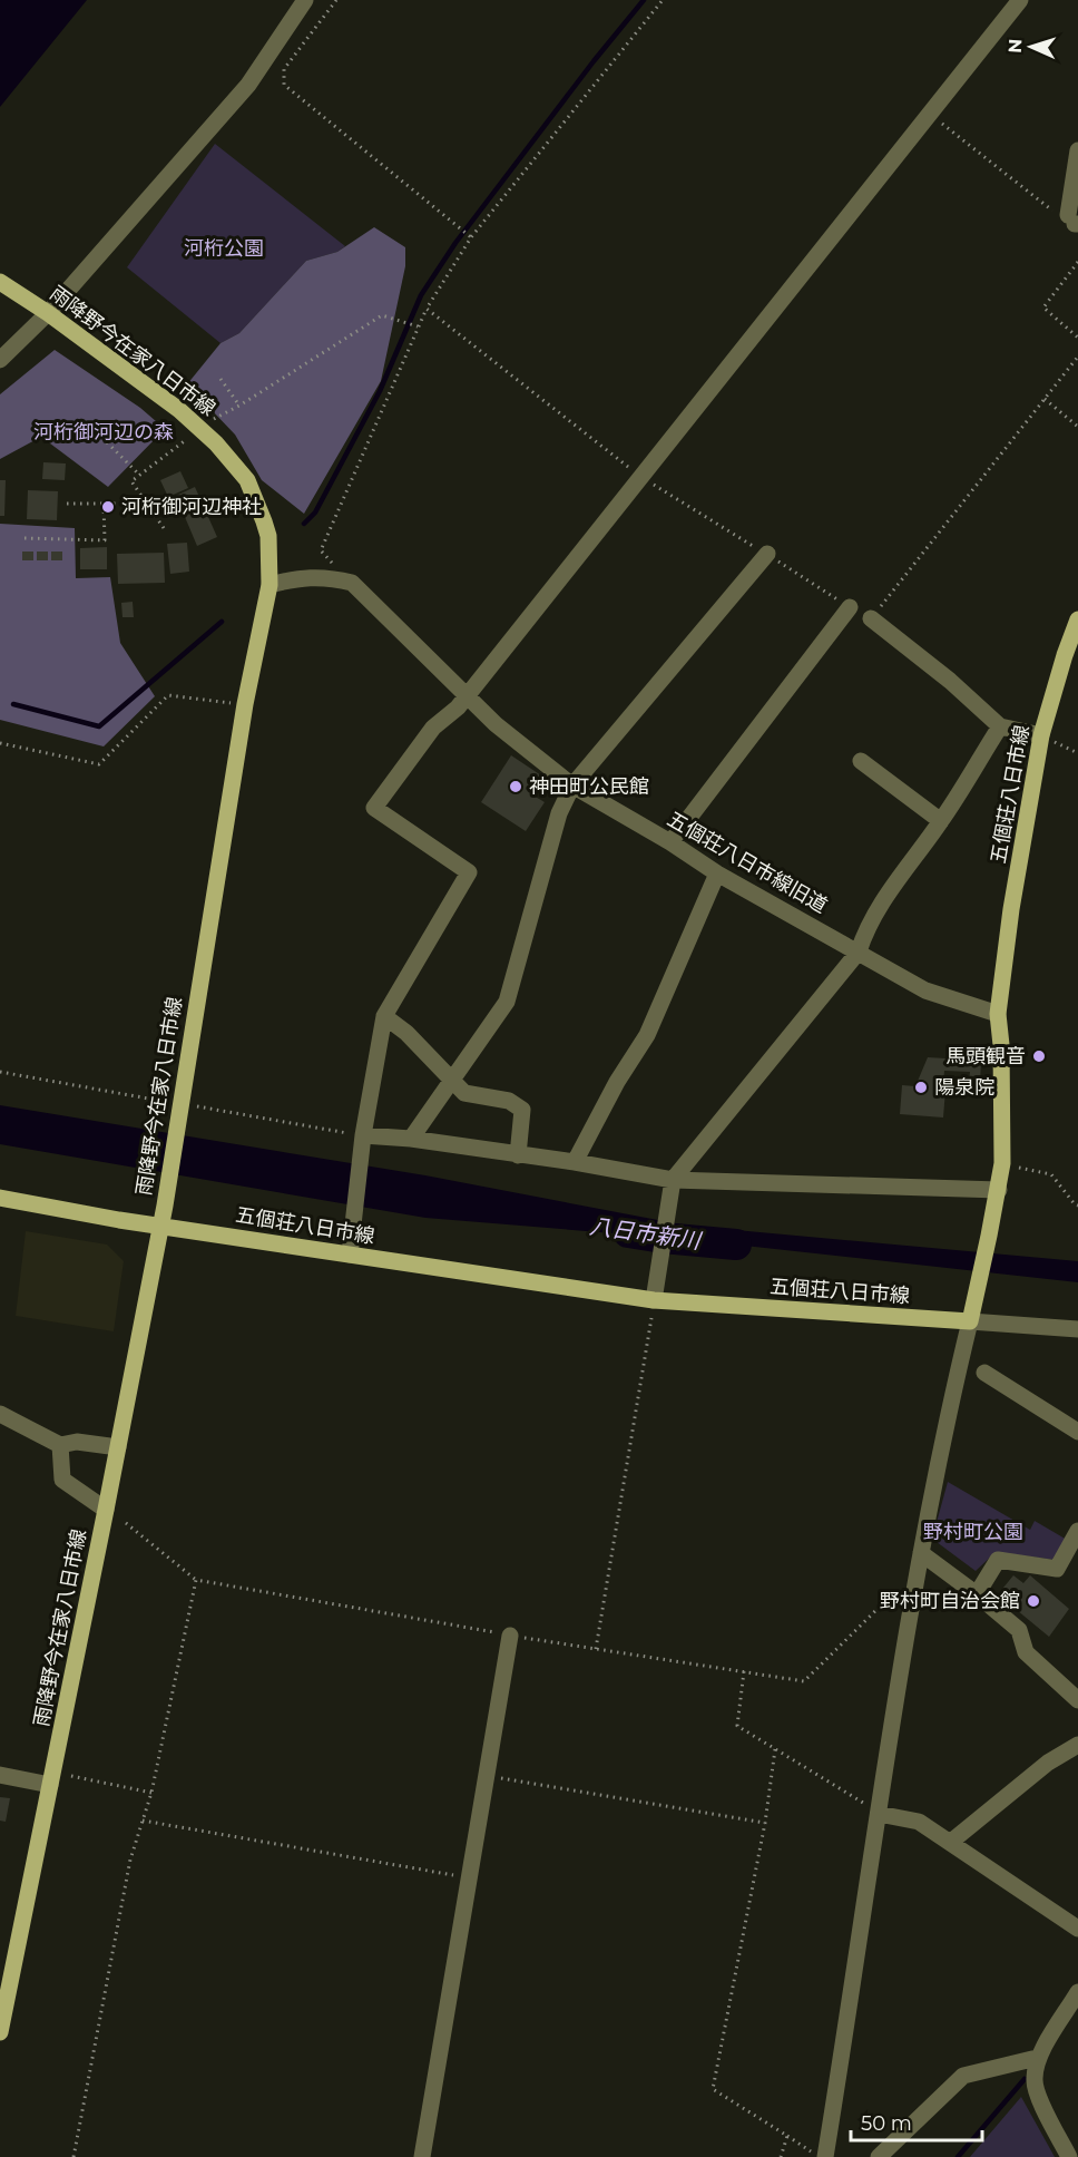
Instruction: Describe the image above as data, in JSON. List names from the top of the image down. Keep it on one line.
{"streets":{"main road":["雨降野今在家八日市線","五個荘八日市線"],"street":["五個荘八日市線旧道"]},"crossings":[["雨降野今在家八日市線","五個荘八日市線"],["五個荘八日市線","五個荘八日市線旧道"]],"water":["八日市新川"],"parks":["河桁公園","河桁御河辺の森","野村町公園"],"places":["河桁御河辺神社","神田町公民館","馬頭観音","陽泉院","野村町自治会館"],"scale_bar":"50 m","north":"left"}
